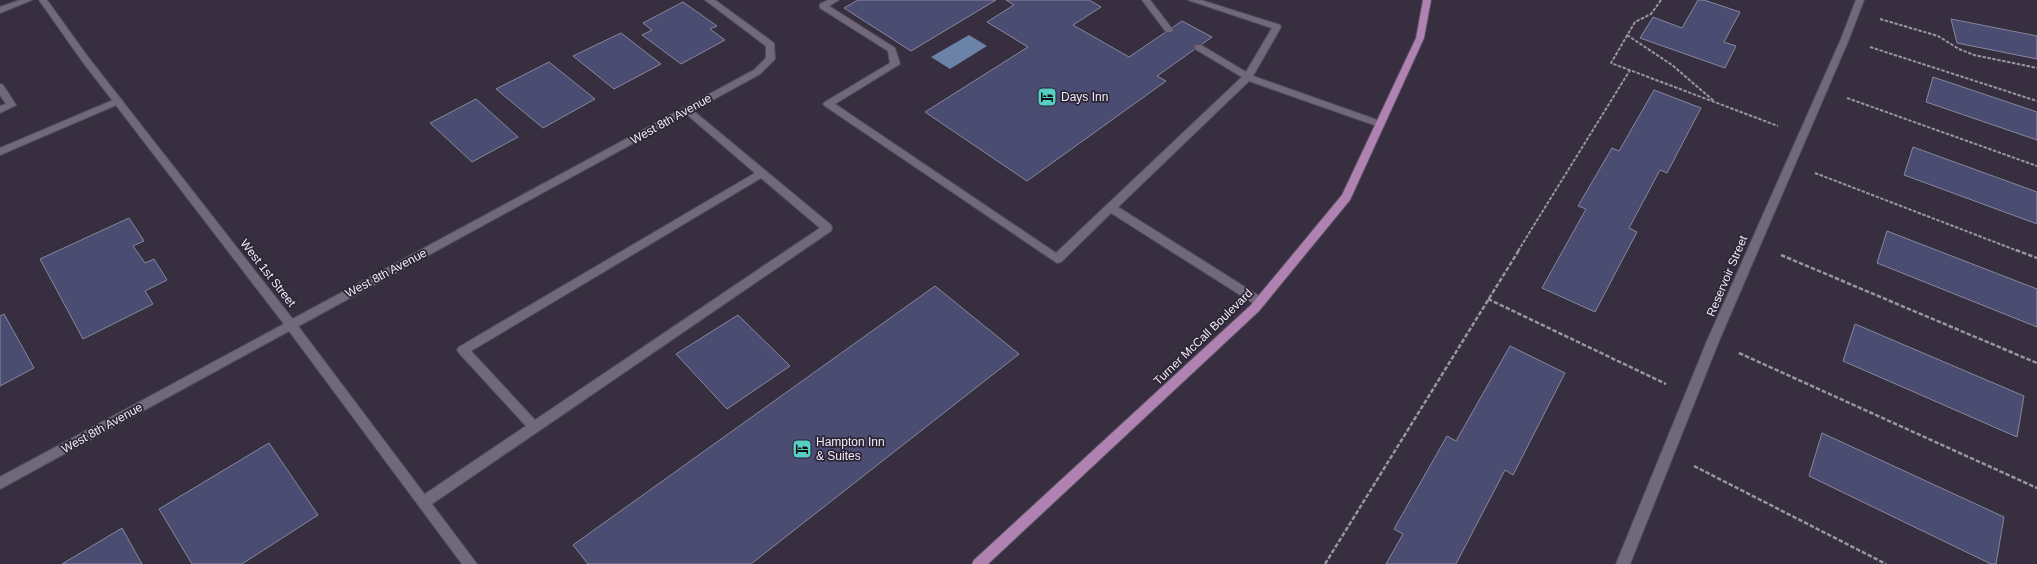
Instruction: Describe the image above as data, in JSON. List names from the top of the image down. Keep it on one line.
{"streets":{"main road":["Turner McCall Boulevard"],"street":["West 8th Avenue","West 1st Street","Reservoir Street"]},"crossings":[["West 8th Avenue","West 1st Street"]],"places":{"hotel":["Days Inn","Hampton Inn & Suites"]}}
